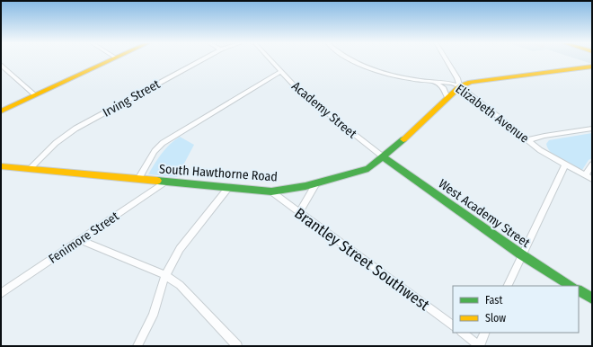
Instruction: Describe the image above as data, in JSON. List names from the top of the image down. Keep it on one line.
{"streets":{"main road":["South Hawthorne Road","West Academy Street"],"street":["Irving Street","Academy Street","Elizabeth Avenue","Fenimore Street","Brantley Street Southwest"]},"crossings":[["Irving Street","South Hawthorne Road"],["Academy Street","South Hawthorne Road"],["Academy Street","West Academy Street"],["Elizabeth Avenue","South Hawthorne Road"],["South Hawthorne Road","West Academy Street"],["South Hawthorne Road","Fenimore Street"],["South Hawthorne Road","Brantley Street Southwest"]],"legend":["Fast","Slow"]}
